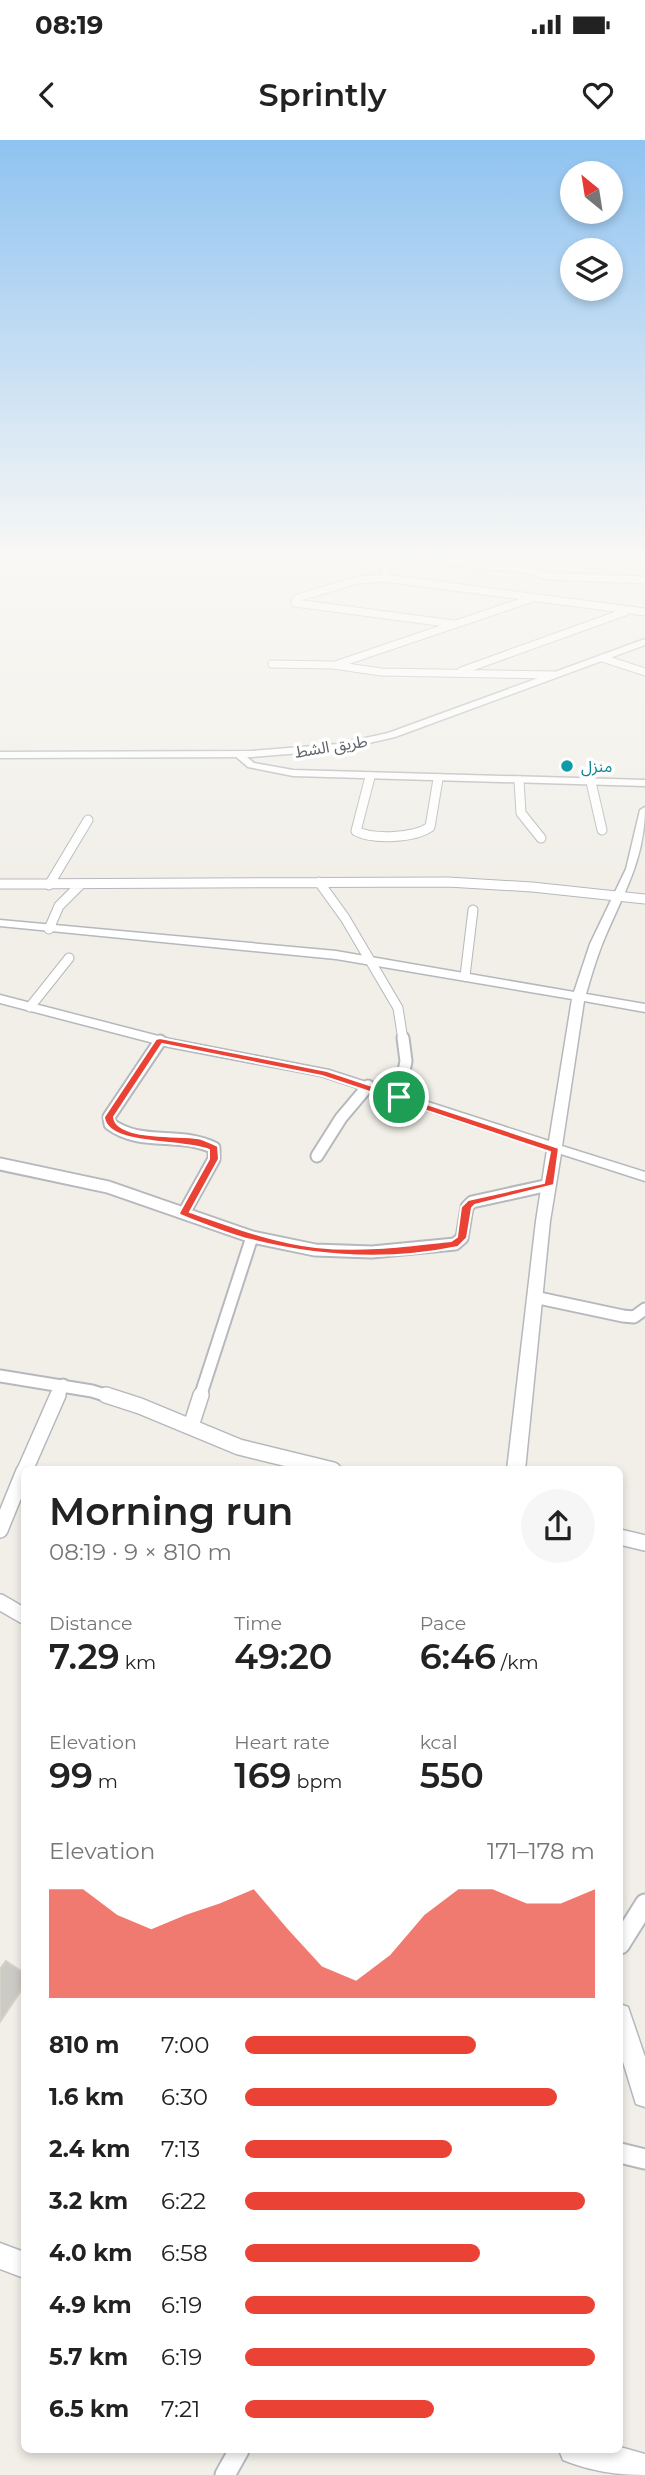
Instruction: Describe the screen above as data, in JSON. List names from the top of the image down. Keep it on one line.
{"streets":{"main road":["طريق الشط"]},"places":["منزل"],"north":"top left","page":{"status":"08:19","header":"Sprintly","heading":["Morning run","08:19 · 9 × 810 m"],"stats":[["Distance","7.29 km"],["Time","49:20"],["Pace","6:46 /km"],["Elevation","99 m"],["Heart rate","169 bpm"],["kcal","550"]],"chart":["Elevation","171–178 m"],"list":[{"name":"810 m","note":"7:00"},{"name":"1.6 km","note":"6:30"},{"name":"2.4 km","note":"7:13"},{"name":"3.2 km","note":"6:22"},{"name":"4.0 km","note":"6:58"},{"name":"4.9 km","note":"6:19"},{"name":"5.7 km","note":"6:19"},{"name":"6.5 km","note":"7:21"}]}}
